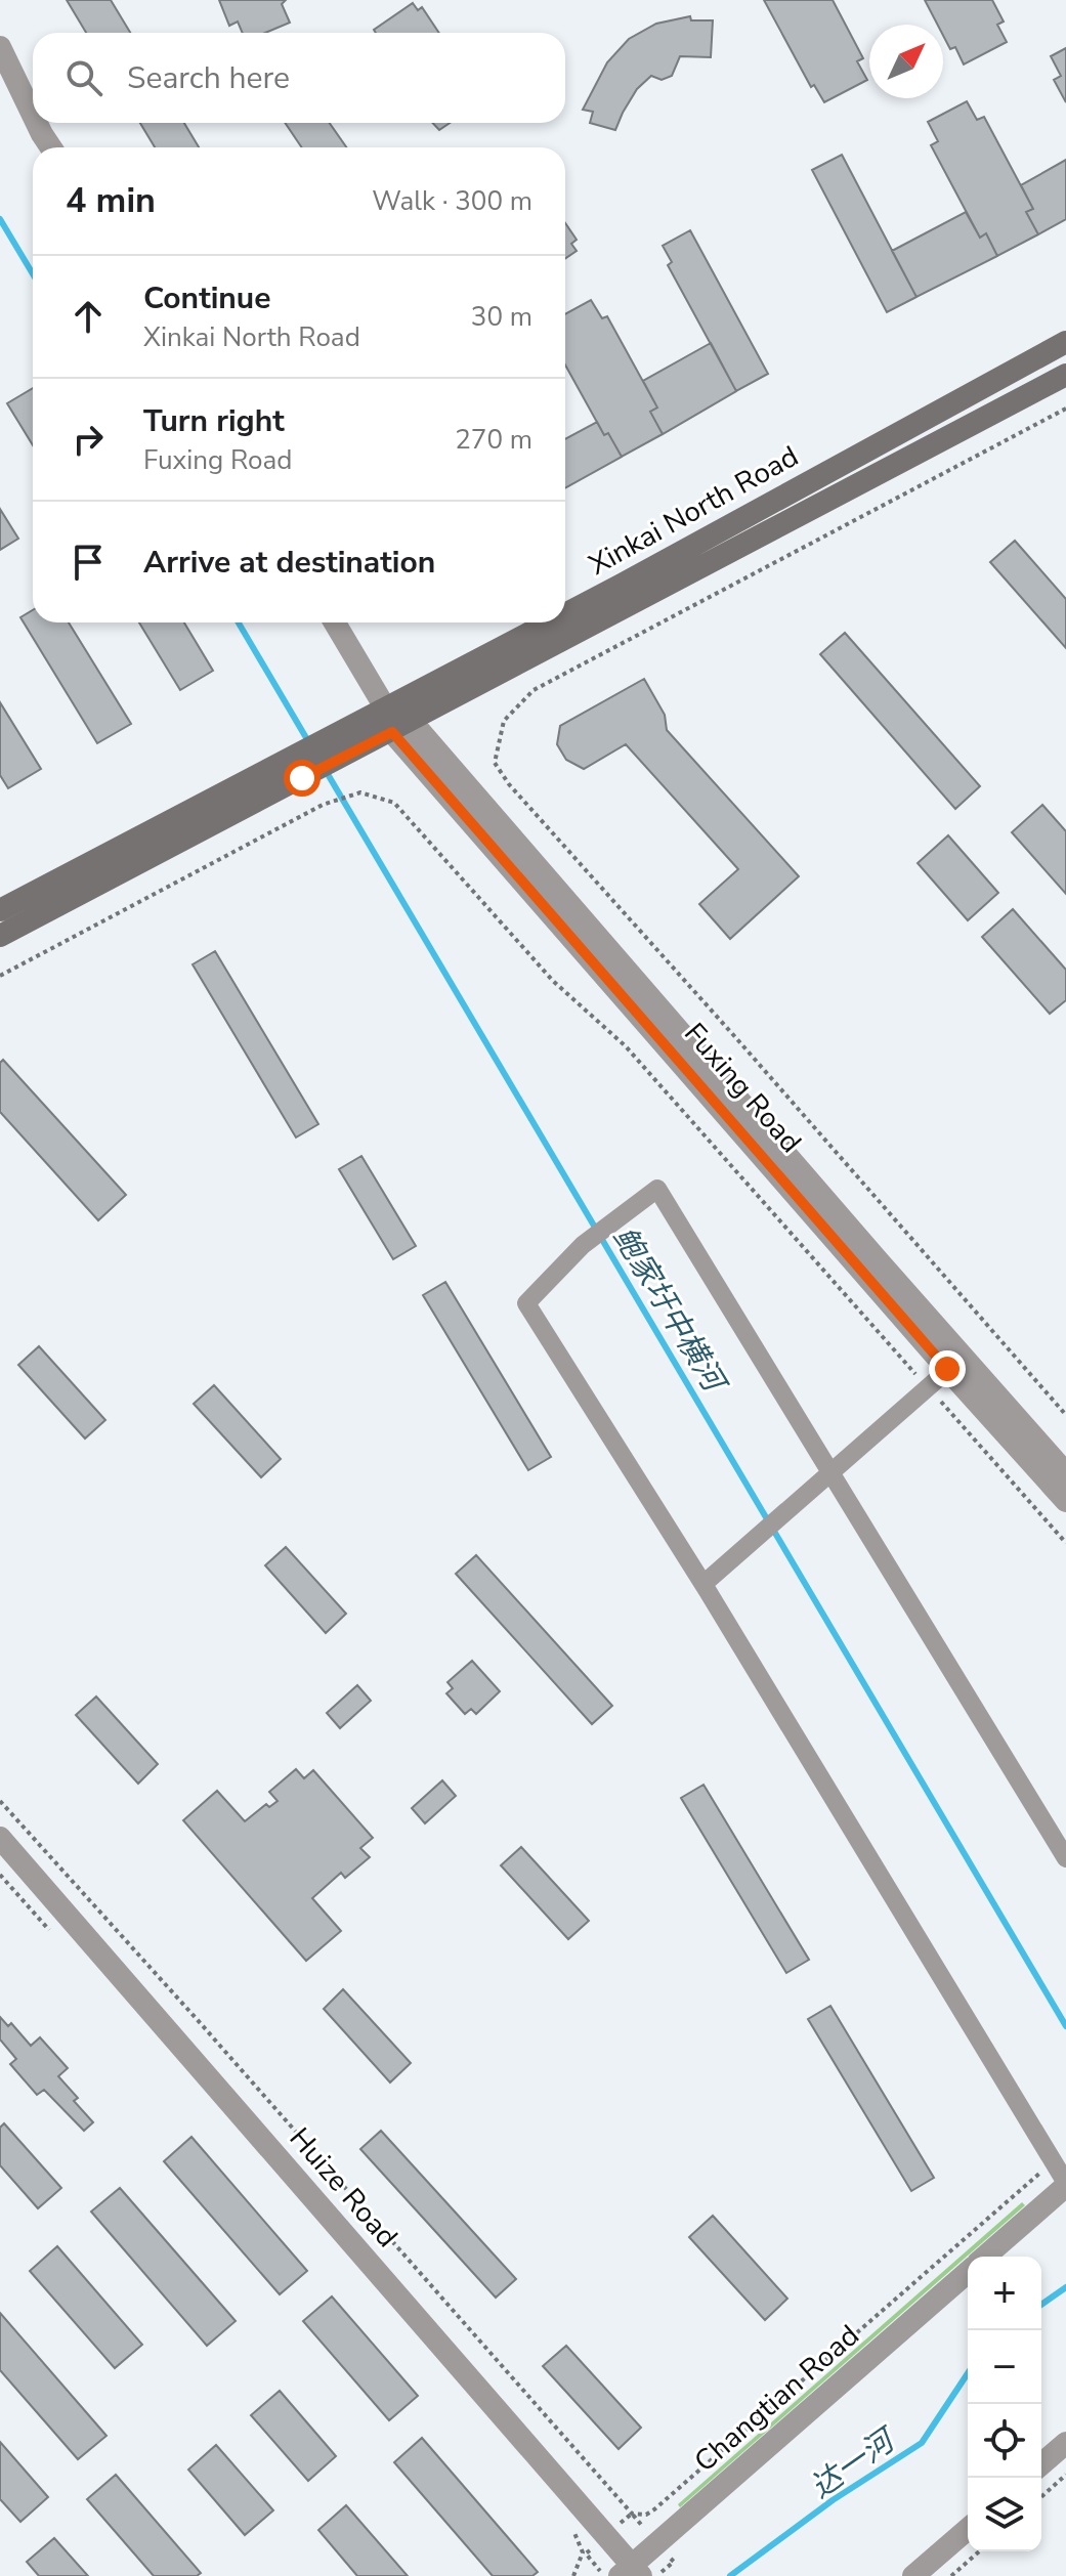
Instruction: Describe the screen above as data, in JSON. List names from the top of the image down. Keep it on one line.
{"streets":{"main road":["Xinkai North Road"],"street":["Fuxing Road","Huize Road","Changtian Road"]},"crossings":[["Xinkai North Road","Fuxing Road"],["Huize Road","Changtian Road"]],"water":["鲍家圩中横河","达一河"],"north":"top right","page":{"search":"Search here","heading":["4 min","Walk · 300 m"],"list":[["Continue","Xinkai North Road","30 m"],["Turn right","Fuxing Road","270 m"],"Arrive at destination"],"map_buttons":["+","−"]}}
